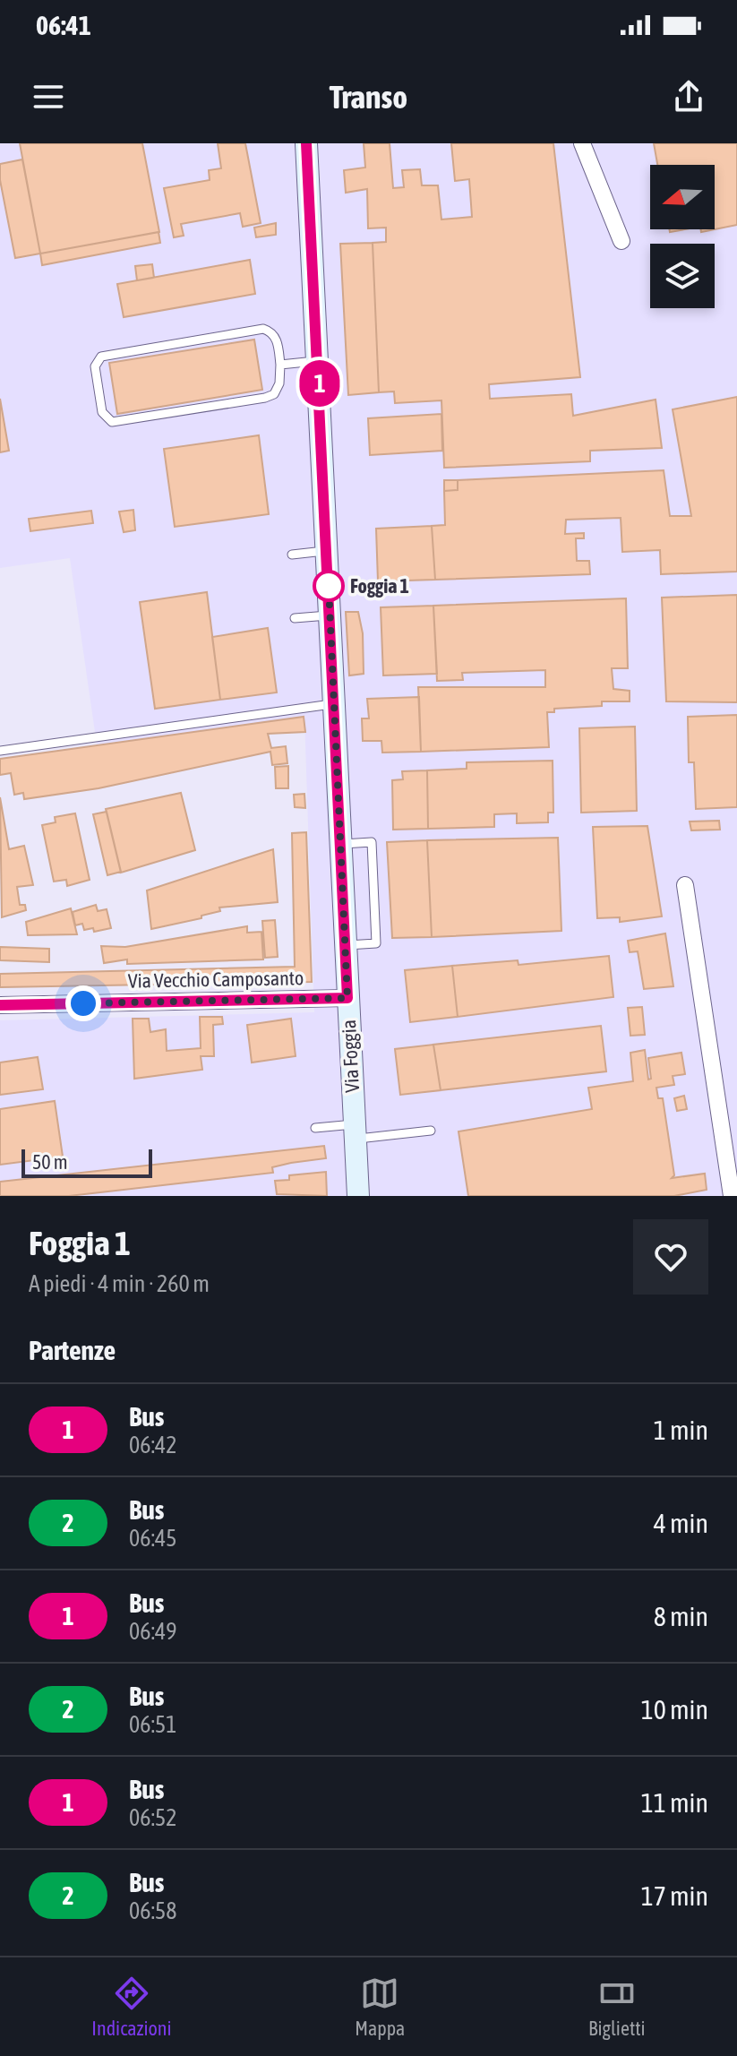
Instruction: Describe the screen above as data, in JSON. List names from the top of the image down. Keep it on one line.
{"streets":{"main road":["Via Foggia"],"street":["Via Vecchio Camposanto"]},"crossings":[["Via Vecchio Camposanto","Via Foggia"]],"places":["Foggia 1"],"lines":["bus line 1"],"scale_bar":"50 m","north":"left","page":{"status":"06:41","header":"Transo","on_map":"1","scale":"50 m","heading":[["Foggia 1","A piedi · 4 min · 260 m"],"Partenze"],"list":[{"mark":"1","name":"Bus","note":"06:42","value":"1 min"},{"mark":"2","name":"Bus","note":"06:45","value":"4 min"},{"mark":"1","name":"Bus","note":"06:49","value":"8 min"},{"mark":"2","name":"Bus","note":"06:51","value":"10 min"},{"mark":"1","name":"Bus","note":"06:52","value":"11 min"},{"mark":"2","name":"Bus","note":"06:58","value":"17 min"}],"tabs":["Indicazioni","Mappa","Biglietti"]}}
